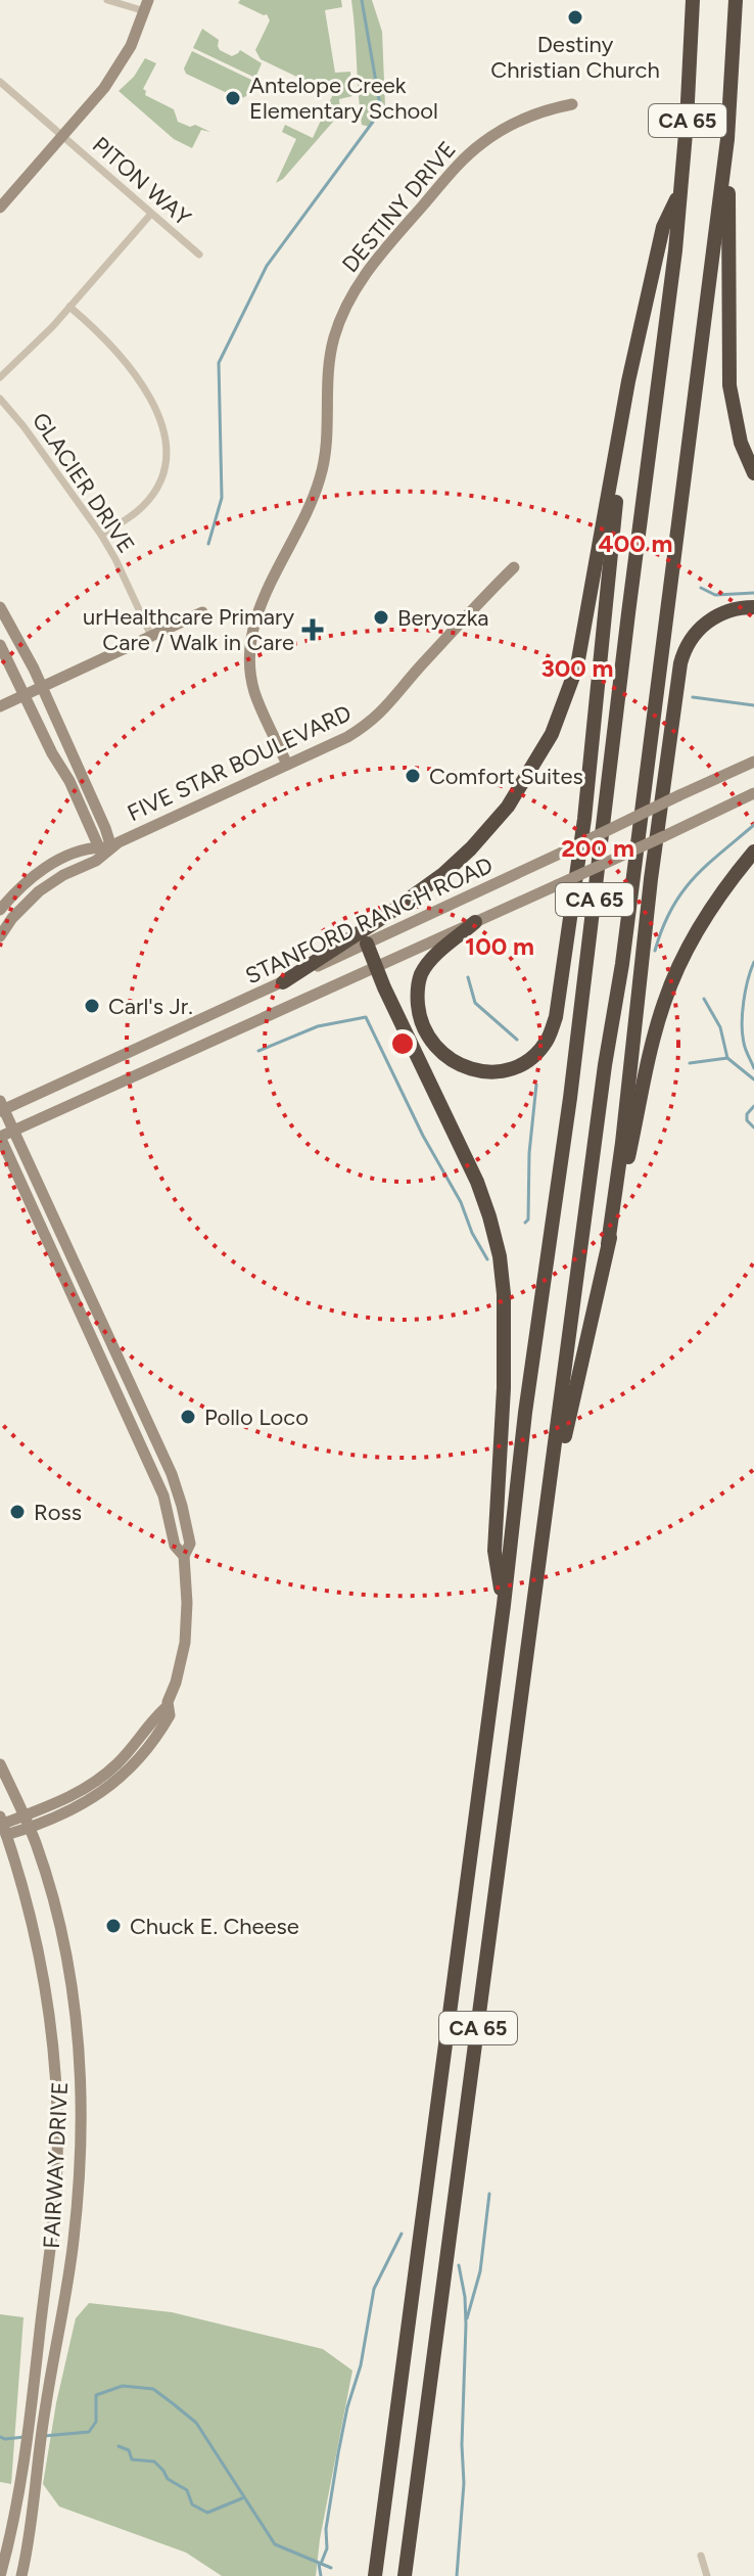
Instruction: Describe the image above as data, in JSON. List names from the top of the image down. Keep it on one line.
{"streets":{"highway":["CA 65"],"street":["PITON WAY","DESTINY DRIVE","GLACIER DRIVE","FIVE STAR BOULEVARD","STANFORD RANCH ROAD","FAIRWAY DRIVE"]},"crossings":[["DESTINY DRIVE","FIVE STAR BOULEVARD"]],"places":{"other":["Destiny Christian Church","Antelope Creek Elementary School","Beryozka","Comfort Suites","Carl's Jr.","Pollo Loco","Ross","Chuck E. Cheese"],"health":["urHealthcare Primary Care / Walk in Care"]},"rings":["400 m","300 m","200 m","100 m"]}
